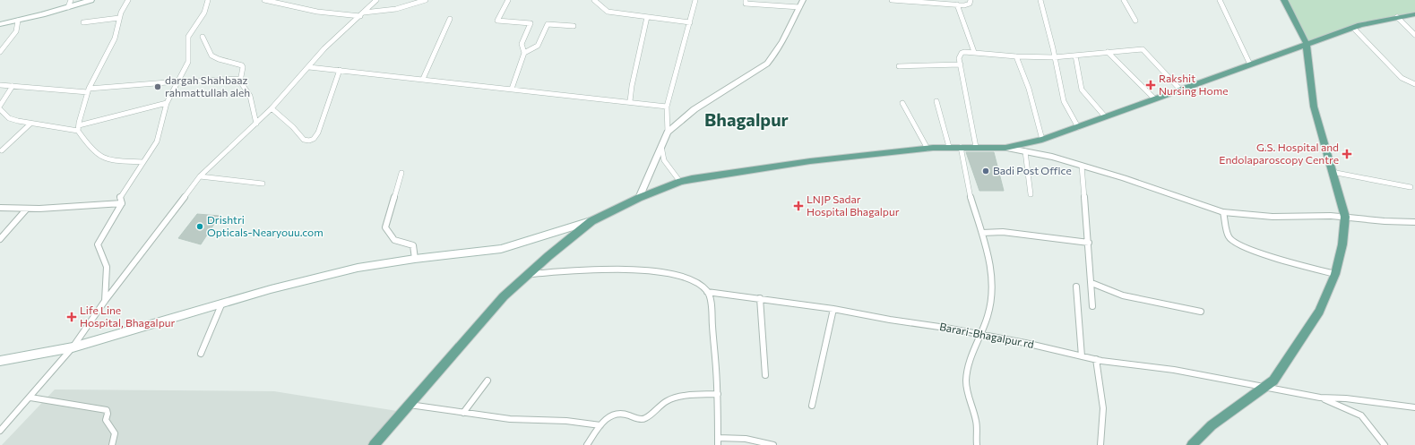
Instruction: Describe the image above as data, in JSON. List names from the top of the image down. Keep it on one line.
{"streets":{"street":["Barari-Bhagalpur rd"]},"districts":["Bhagalpur"],"places":{"health":["Rakshit Nursing Home","G.S. Hospital and Endolaparoscopy Centre","LNJP Sadar Hospital Bhagalpur","Life Line Hospital, Bhagalpur"],"other":["dargah Shahbaaz rahmattullah aleh","Badi Post Office","Drishtri Opticals-Nearyouu.com"]}}
